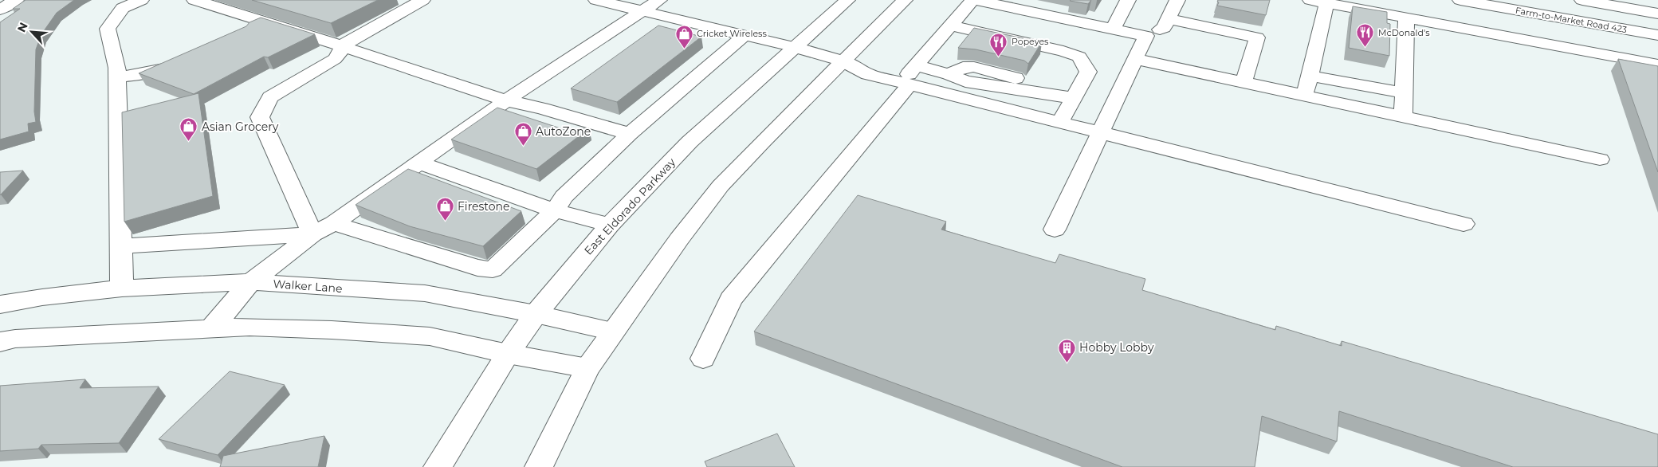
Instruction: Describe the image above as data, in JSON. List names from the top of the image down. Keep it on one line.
{"streets":{"main road":["Farm-to-Market Road 423","East Eldorado Parkway","Walker Lane"]},"crossings":[["East Eldorado Parkway","Walker Lane"]],"places":{"restaurant":["McDonald's","Popeyes"],"shop":["Cricket Wireless","Asian Grocery","AutoZone","Firestone"],"building":["Hobby Lobby"]},"north":"top left"}
